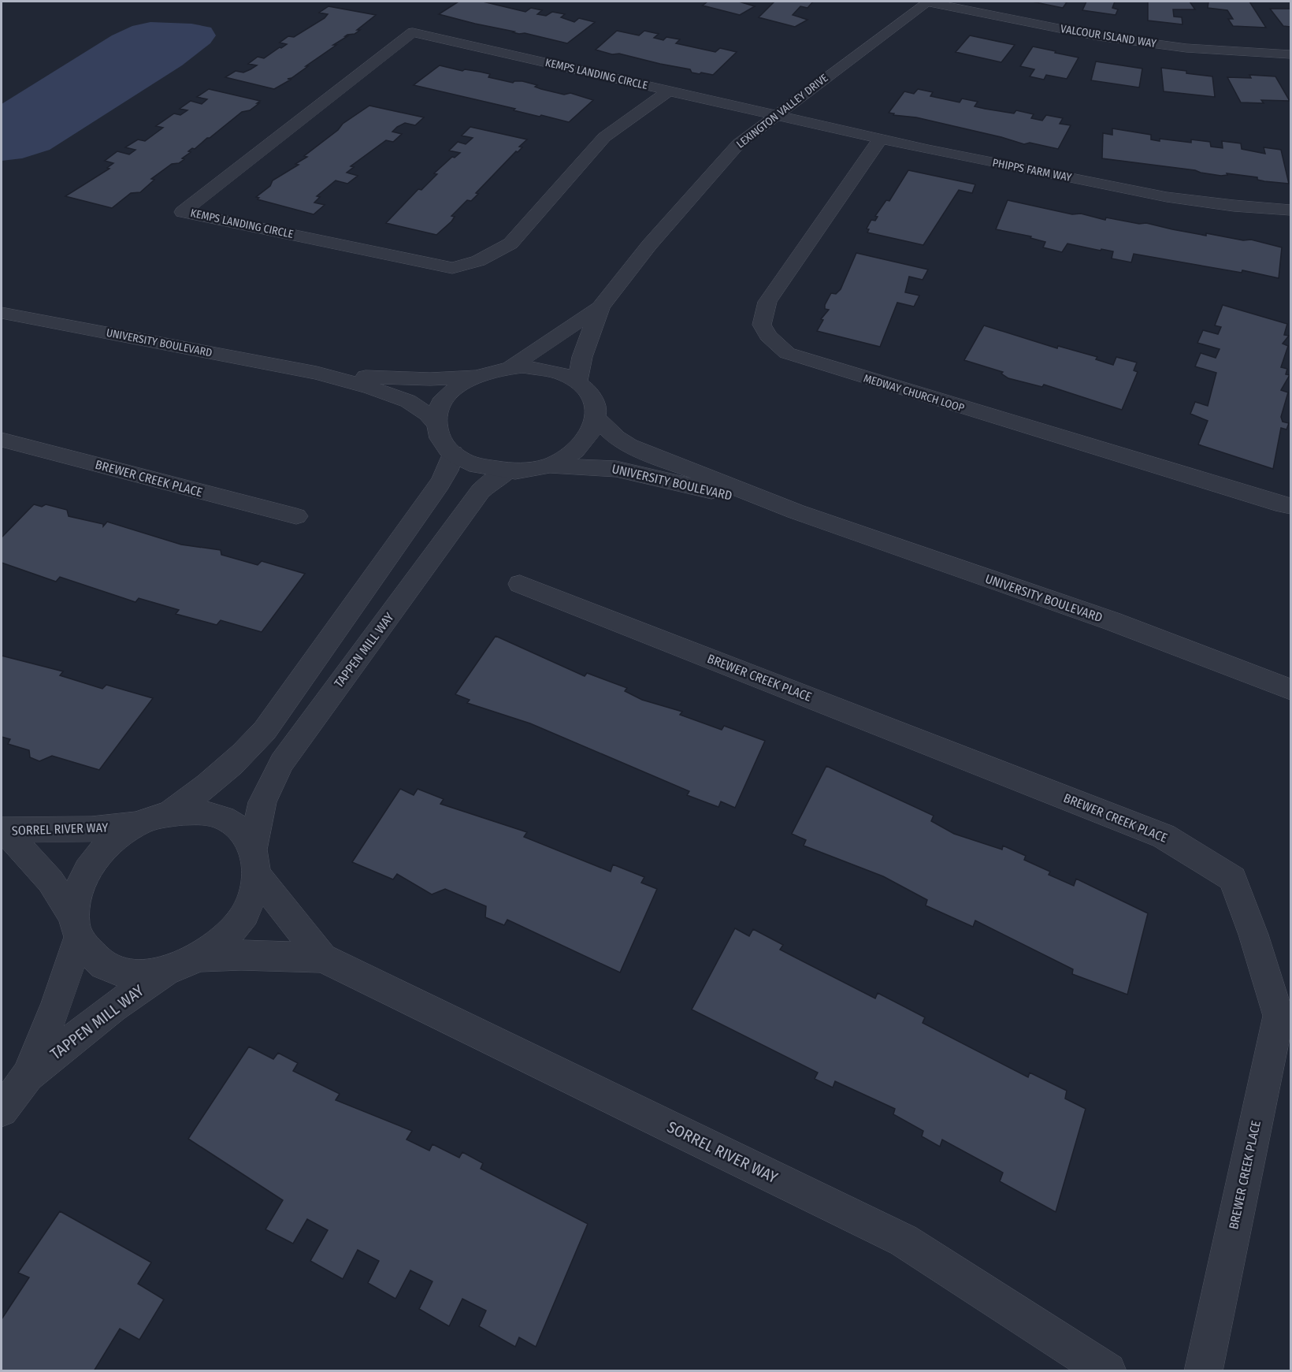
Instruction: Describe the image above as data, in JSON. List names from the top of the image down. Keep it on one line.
{"streets":{"street":["VALCOUR ISLAND WAY","KEMPS LANDING CIRCLE","LEXINGTON VALLEY DRIVE","PHIPPS FARM WAY","UNIVERSITY BOULEVARD","MEDWAY CHURCH LOOP","BREWER CREEK PLACE","TAPPEN MILL WAY","SORREL RIVER WAY"]},"crossings":[["VALCOUR ISLAND WAY","LEXINGTON VALLEY DRIVE"],["KEMPS LANDING CIRCLE","LEXINGTON VALLEY DRIVE"],["KEMPS LANDING CIRCLE","PHIPPS FARM WAY"],["LEXINGTON VALLEY DRIVE","PHIPPS FARM WAY"],["LEXINGTON VALLEY DRIVE","UNIVERSITY BOULEVARD"],["LEXINGTON VALLEY DRIVE","TAPPEN MILL WAY"],["PHIPPS FARM WAY","MEDWAY CHURCH LOOP"],["UNIVERSITY BOULEVARD","TAPPEN MILL WAY"],["TAPPEN MILL WAY","SORREL RIVER WAY"]]}
